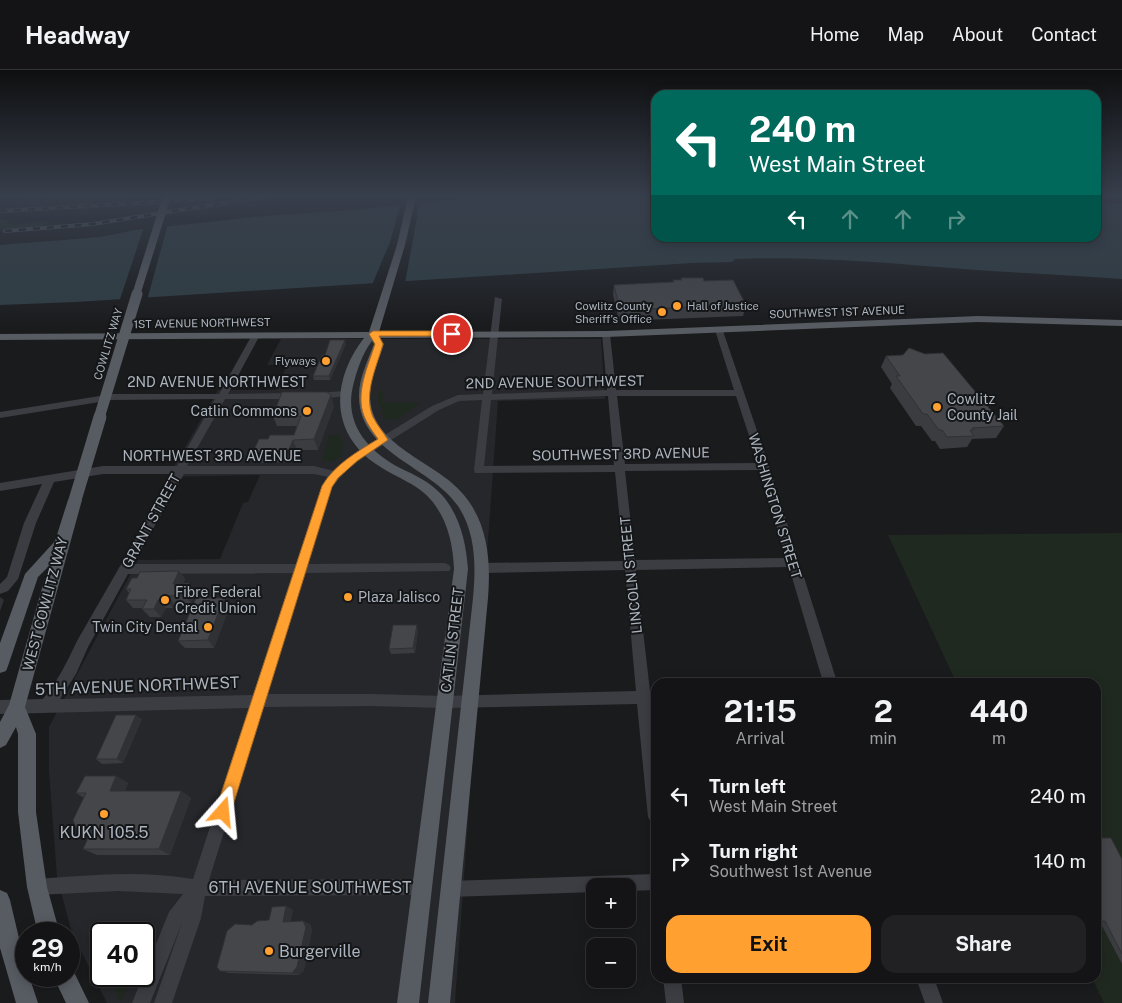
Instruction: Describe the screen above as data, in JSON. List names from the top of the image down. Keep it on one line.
{"streets":{"main road":["SOUTHWEST 1ST AVENUE","1ST AVENUE NORTHWEST","COWLITZ WAY","WEST COWLITZ WAY","CATLIN STREET"],"street":["2ND AVENUE NORTHWEST","2ND AVENUE SOUTHWEST","SOUTHWEST 3RD AVENUE","NORTHWEST 3RD AVENUE","WASHINGTON STREET","GRANT STREET","LINCOLN STREET","5TH AVENUE NORTHWEST","6TH AVENUE SOUTHWEST"]},"crossings":[["SOUTHWEST 1ST AVENUE","1ST AVENUE NORTHWEST"],["SOUTHWEST 1ST AVENUE","WASHINGTON STREET"],["SOUTHWEST 1ST AVENUE","LINCOLN STREET"],["SOUTHWEST 1ST AVENUE","CATLIN STREET"],["1ST AVENUE NORTHWEST","GRANT STREET"],["1ST AVENUE NORTHWEST","CATLIN STREET"],["COWLITZ WAY","WEST COWLITZ WAY"],["2ND AVENUE NORTHWEST","GRANT STREET"],["2ND AVENUE NORTHWEST","CATLIN STREET"],["2ND AVENUE SOUTHWEST","SOUTHWEST 3RD AVENUE"],["2ND AVENUE SOUTHWEST","NORTHWEST 3RD AVENUE"],["2ND AVENUE SOUTHWEST","WASHINGTON STREET"],["2ND AVENUE SOUTHWEST","LINCOLN STREET"],["2ND AVENUE SOUTHWEST","CATLIN STREET"],["SOUTHWEST 3RD AVENUE","WASHINGTON STREET"],["SOUTHWEST 3RD AVENUE","LINCOLN STREET"],["NORTHWEST 3RD AVENUE","GRANT STREET"],["GRANT STREET","5TH AVENUE NORTHWEST"],["LINCOLN STREET","5TH AVENUE NORTHWEST"],["WEST COWLITZ WAY","5TH AVENUE NORTHWEST"],["CATLIN STREET","5TH AVENUE NORTHWEST"],["CATLIN STREET","6TH AVENUE SOUTHWEST"]],"places":["Hall of Justice","Cowlitz County Sheriff’s Office","Flyways","Cowlitz County Jail","Catlin Commons","Plaza Jalisco","Fibre Federal Credit Union","Twin City Dental","KUKN 105.5","Burgerville"],"page":{"header":"Headway","nav":["Home","Map","About","Contact"],"turn":["240 m","West Main Street"],"eta":["21:15","Arrival","2","min","440","m"],"list":[{"name":"Turn left","note":"West Main Street","value":"240 m"},{"name":"Turn right","note":"Southwest 1st Avenue","value":"140 m"}],"map_buttons":["+","−"],"buttons":["Exit","Share"],"speed":"29 km/h","limit":"40"}}
